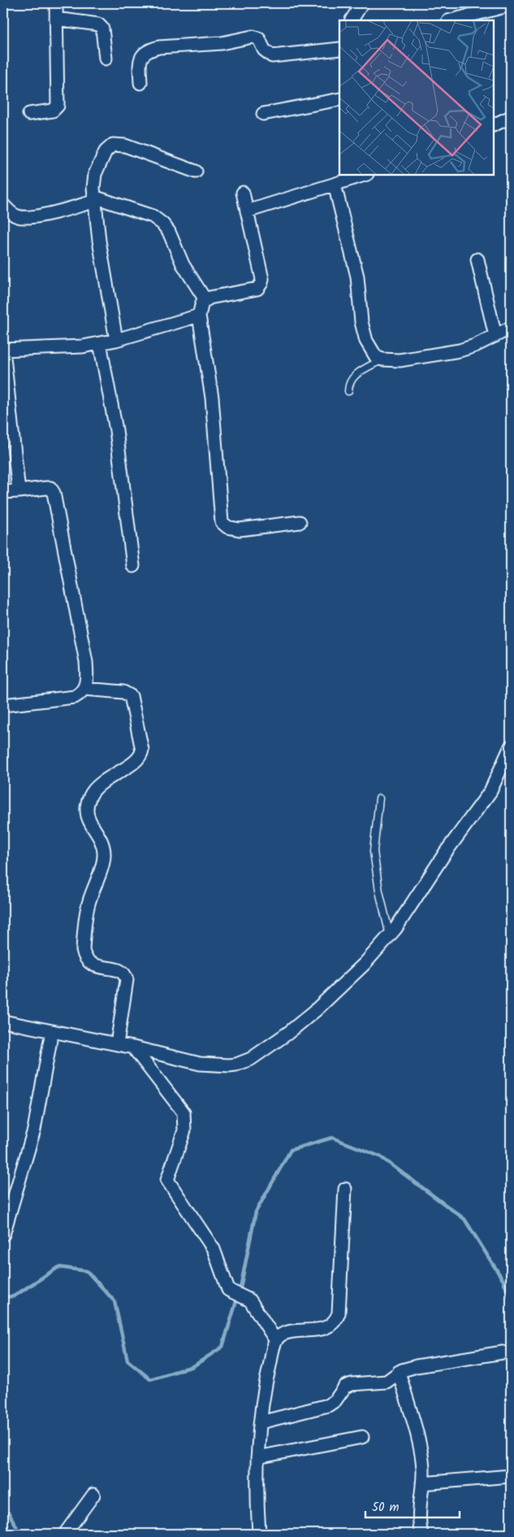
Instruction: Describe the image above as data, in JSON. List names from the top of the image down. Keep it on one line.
{"scale_bar":"50 m"}
